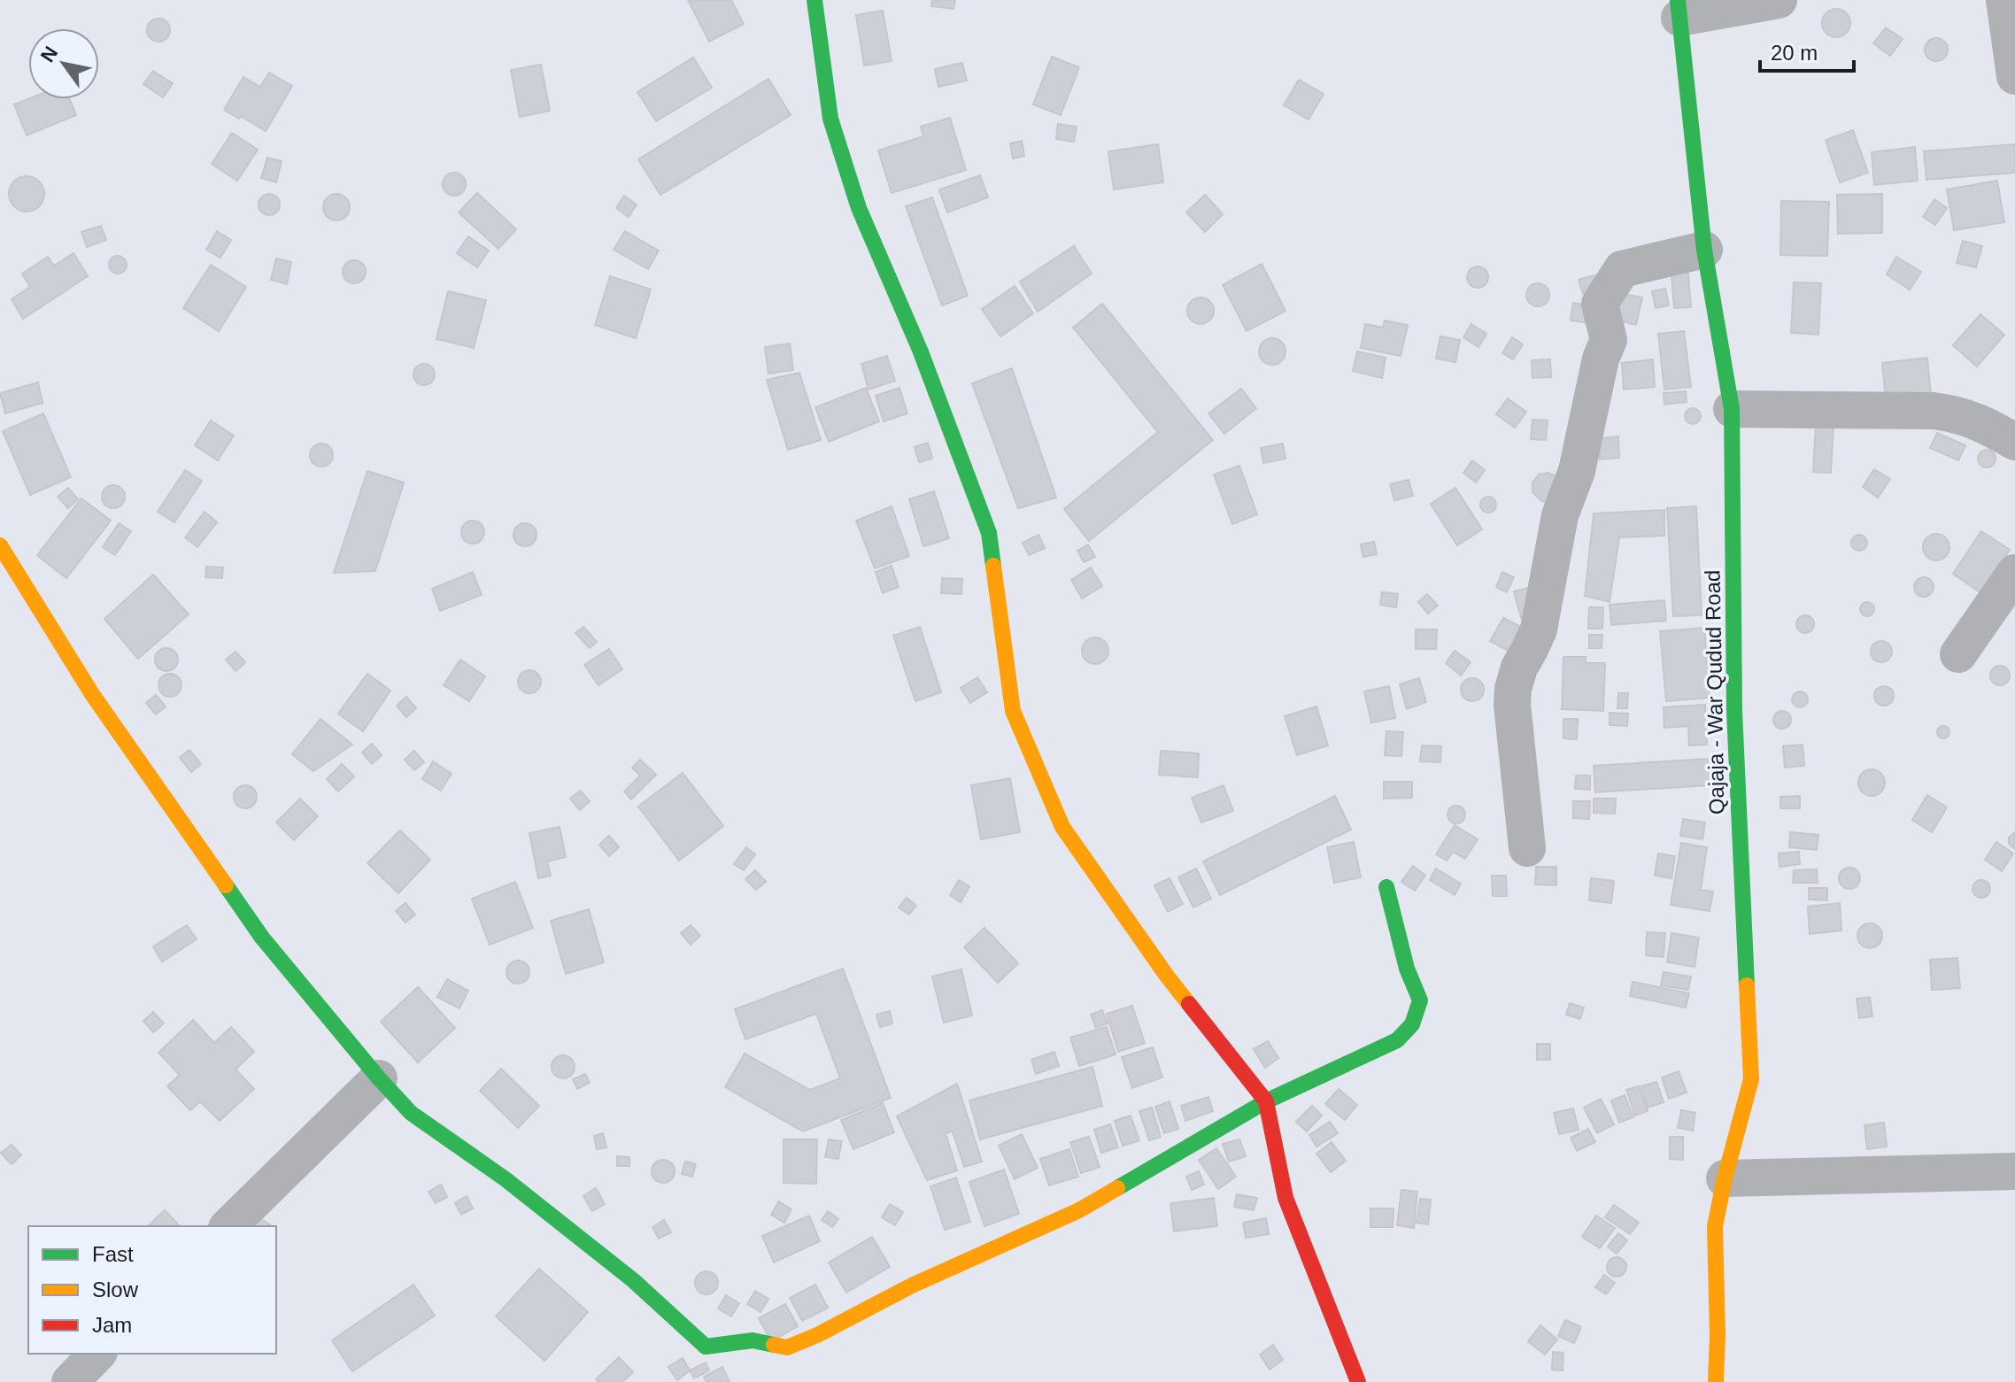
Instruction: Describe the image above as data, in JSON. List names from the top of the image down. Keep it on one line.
{"streets":{"street":["Qajaja - War Qudud Road"]},"legend":["Fast","Slow","Jam"],"scale_bar":"20 m","north":"top left"}
